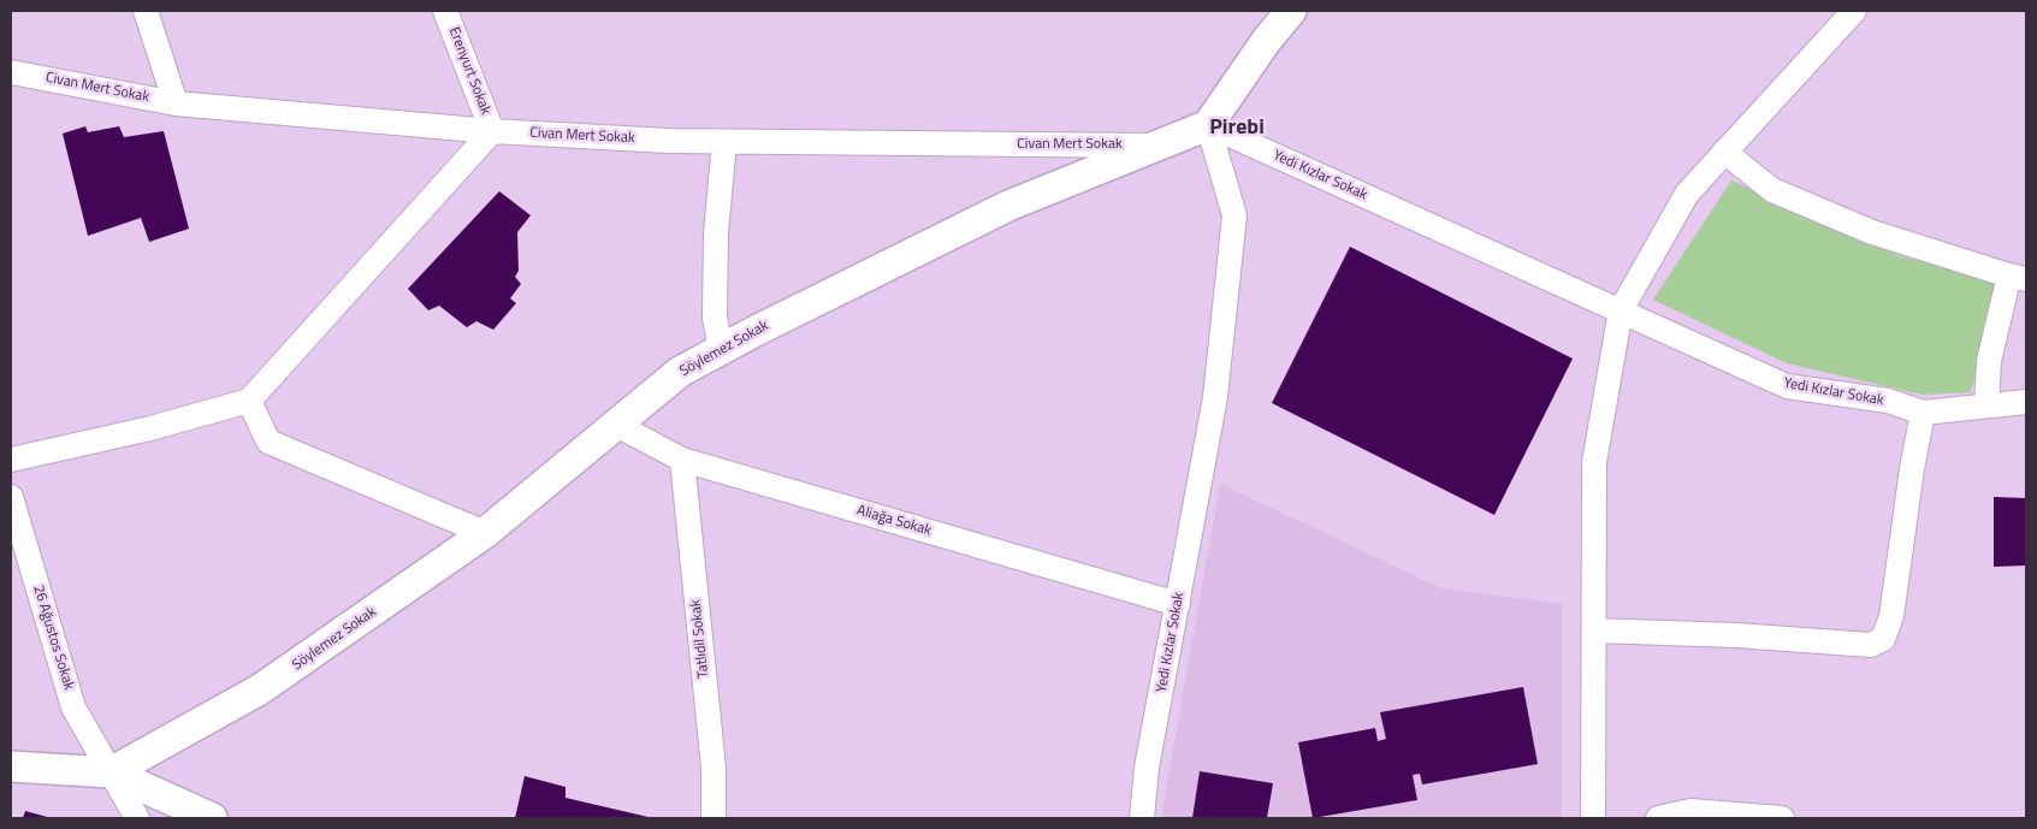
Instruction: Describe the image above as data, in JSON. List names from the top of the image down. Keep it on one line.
{"streets":{"street":["Erenyurt Sokak","Civan Mert Sokak","Yedi Kızlar Sokak","Söylemez Sokak","Aliağa Sokak","26 Ağustos Sokak","Tatlıdil Sokak"]},"crossings":[["Erenyurt Sokak","Civan Mert Sokak"],["Civan Mert Sokak","Söylemez Sokak"],["Yedi Kızlar Sokak","Söylemez Sokak"],["Yedi Kızlar Sokak","Aliağa Sokak"],["Söylemez Sokak","Aliağa Sokak"],["Söylemez Sokak","26 Ağustos Sokak"],["Aliağa Sokak","Tatlıdil Sokak"]],"districts":["Pirebi"]}
